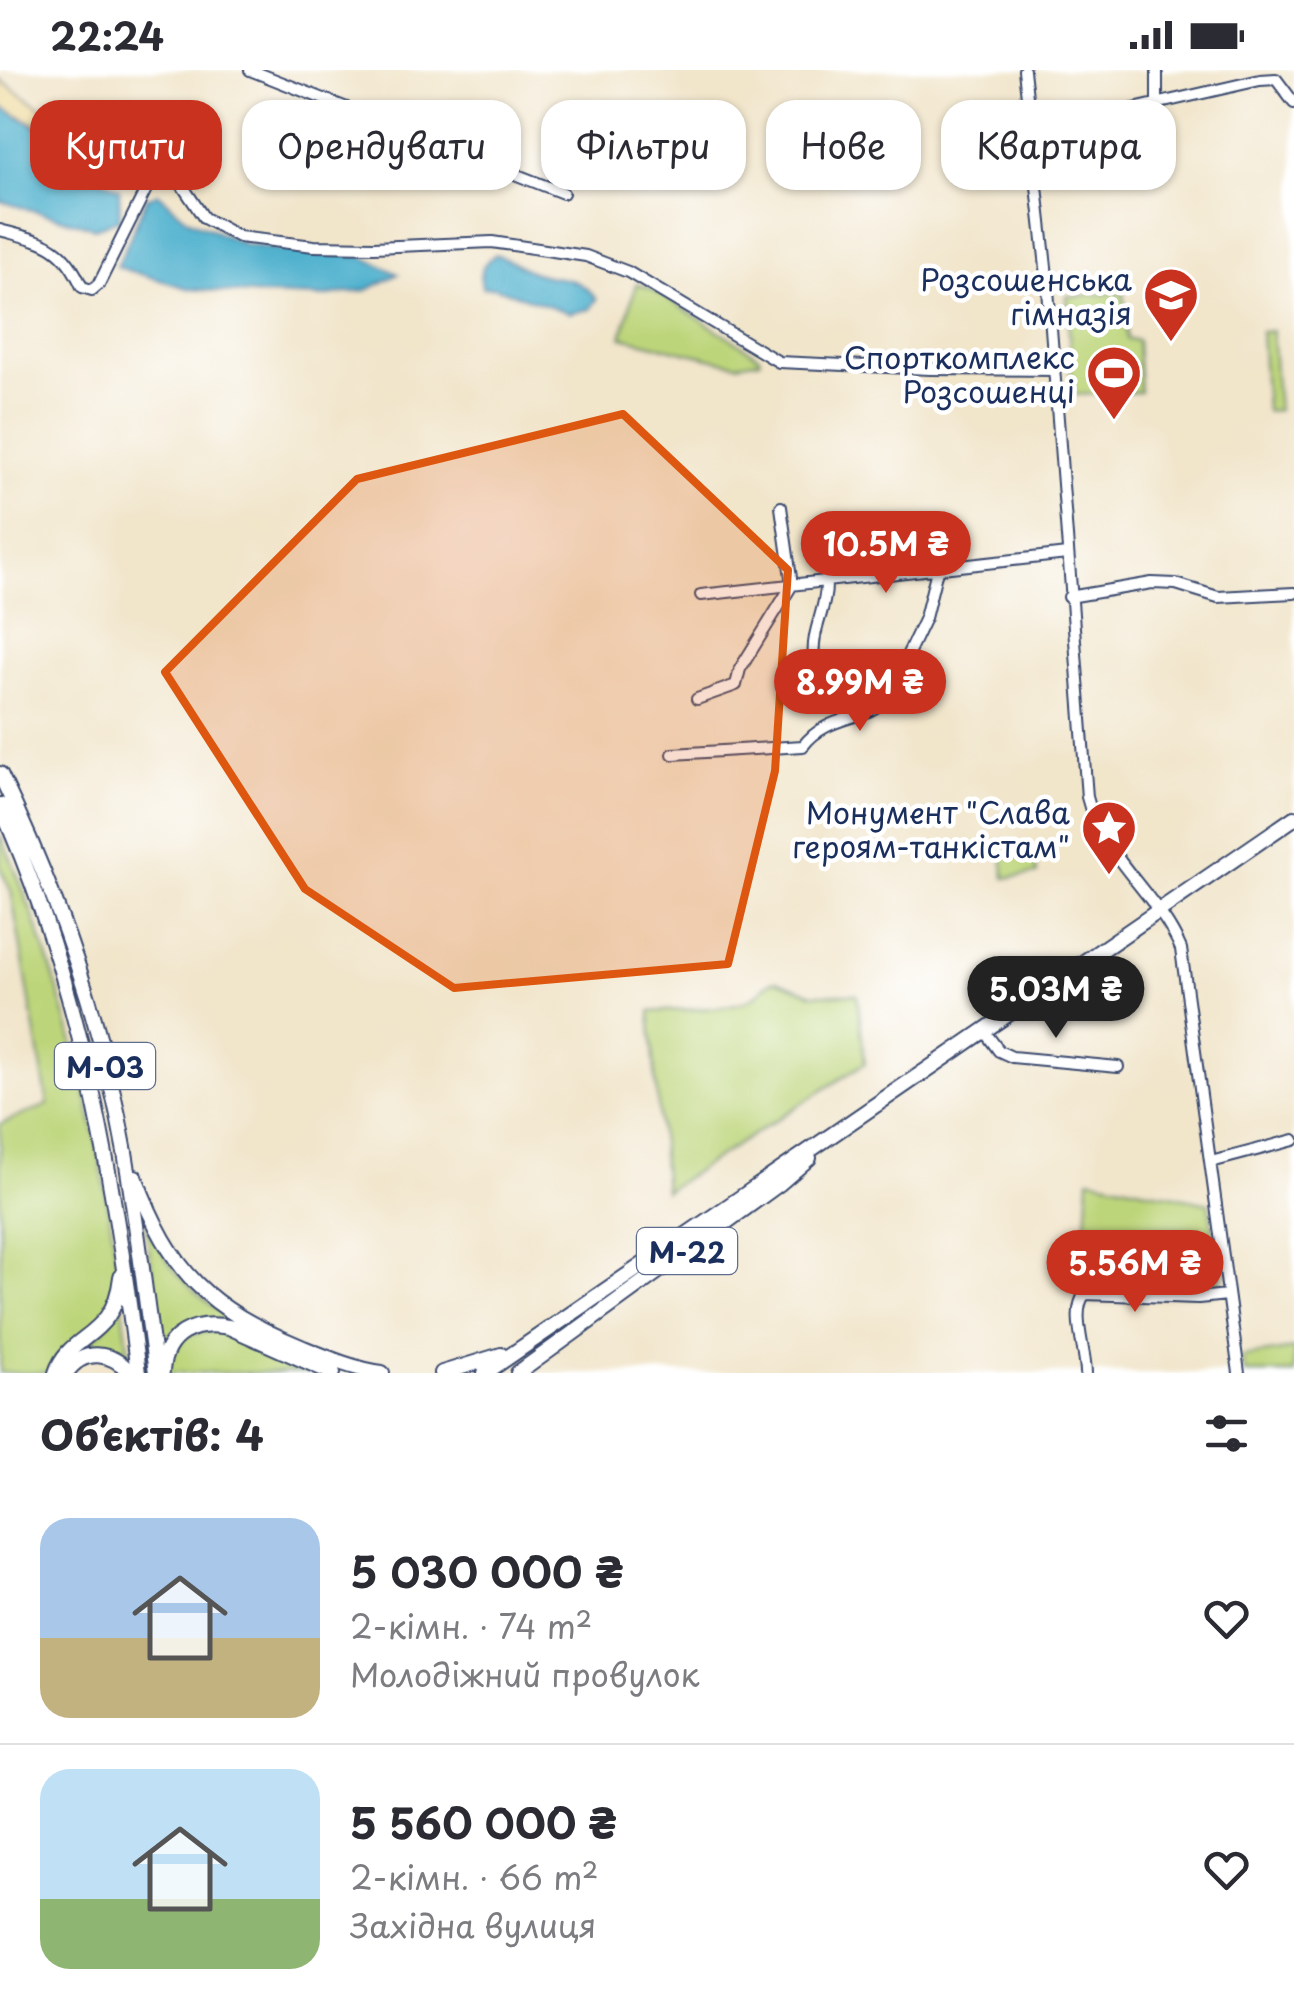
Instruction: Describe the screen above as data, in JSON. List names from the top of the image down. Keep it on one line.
{"streets":{"highway":["М-03","М-22"]},"places":{"school or university":["Розсошенська гімназія"],"sports":["Спорткомплекс Розсошенці"],"place":["Монумент \"Слава героям-танкістам\""]},"page":{"status":"22:24","chip":["Купити","Орендувати","Фільтри","Нове","Квартира"],"price":["10.5M ₴","8.99M ₴","5.03M ₴","5.56M ₴"],"heading":"Об’єктів: 4","list":[{"name":"5 030 000 ₴","note":"2-кімн. · 74 m² · Молодіжний провулок"},{"name":"5 560 000 ₴","note":"2-кімн. · 66 m² · Західна вулиця"}]}}
